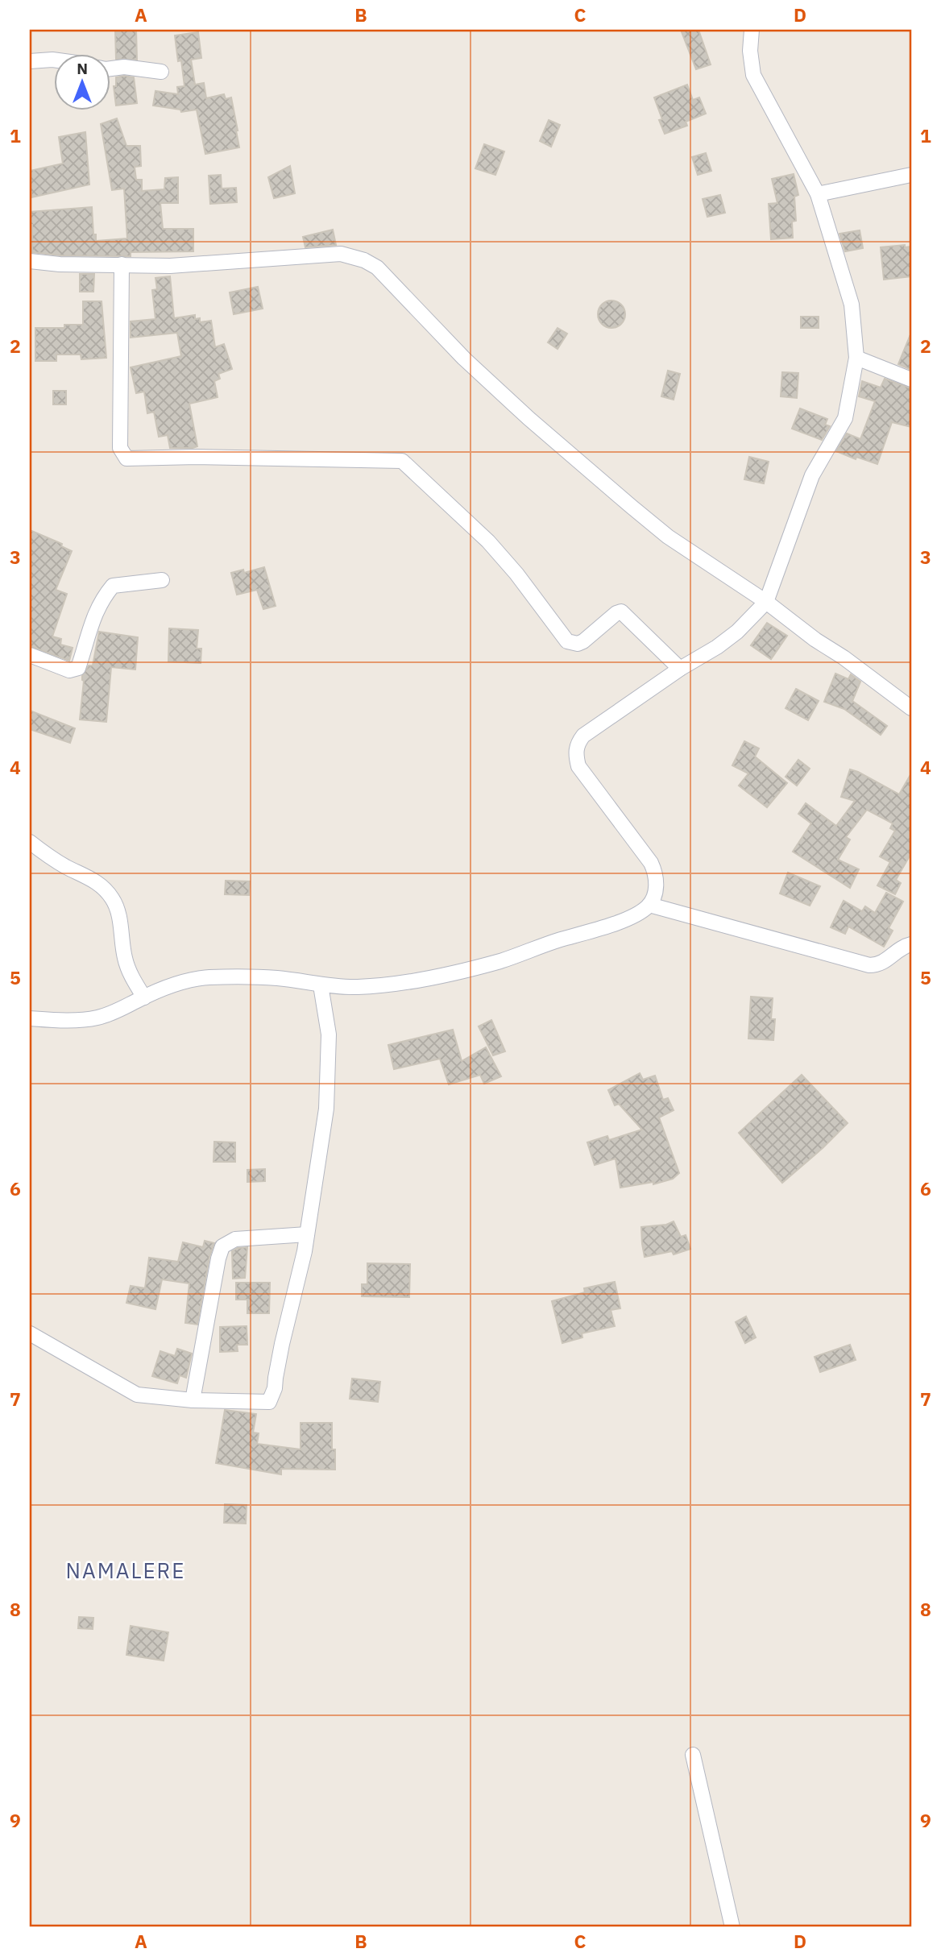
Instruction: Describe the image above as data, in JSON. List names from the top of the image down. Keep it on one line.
{"districts":["NAMALERE"],"north":"top","grid":{"columns":["A","B","C","D"],"rows":["1","2","3","4","5","6","7","8","9"]}}
